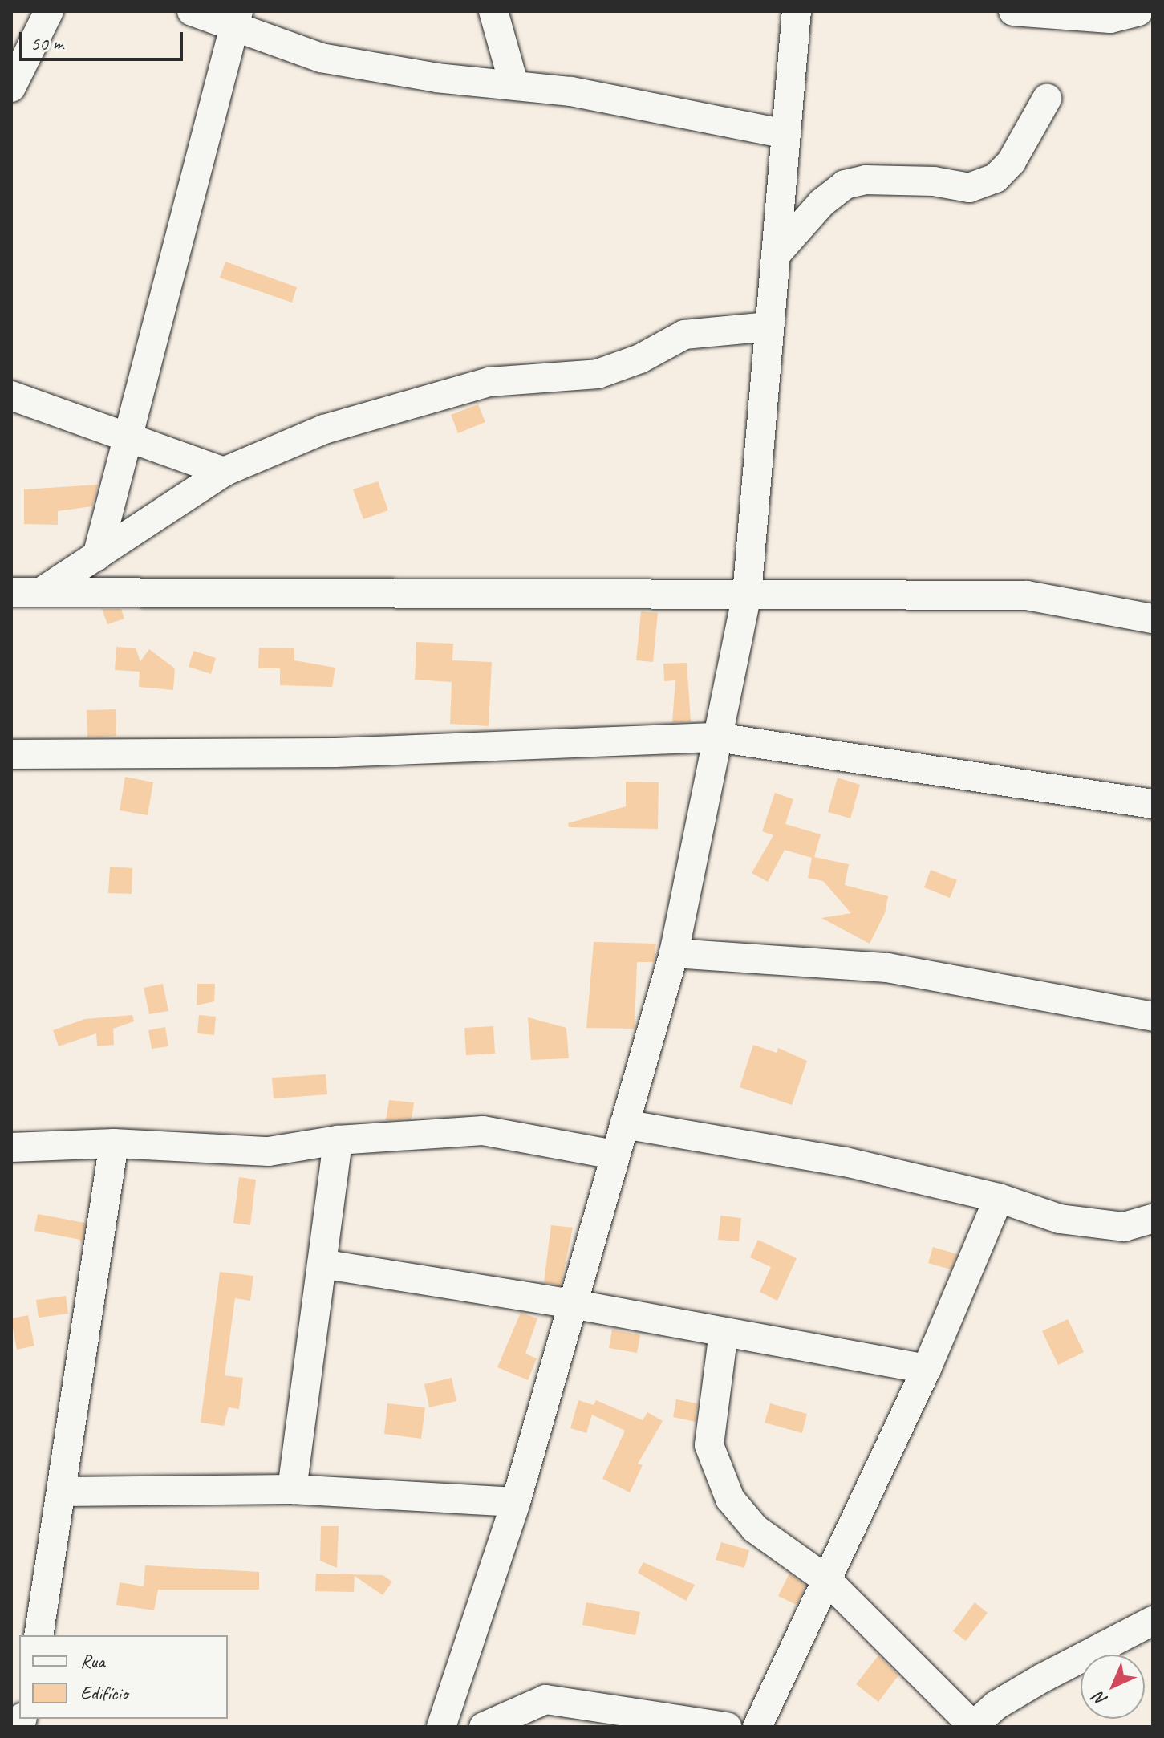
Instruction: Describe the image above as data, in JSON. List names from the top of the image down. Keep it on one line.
{"legend":["Rua","Edifício"],"scale_bar":"50 m","north":"bottom left"}
